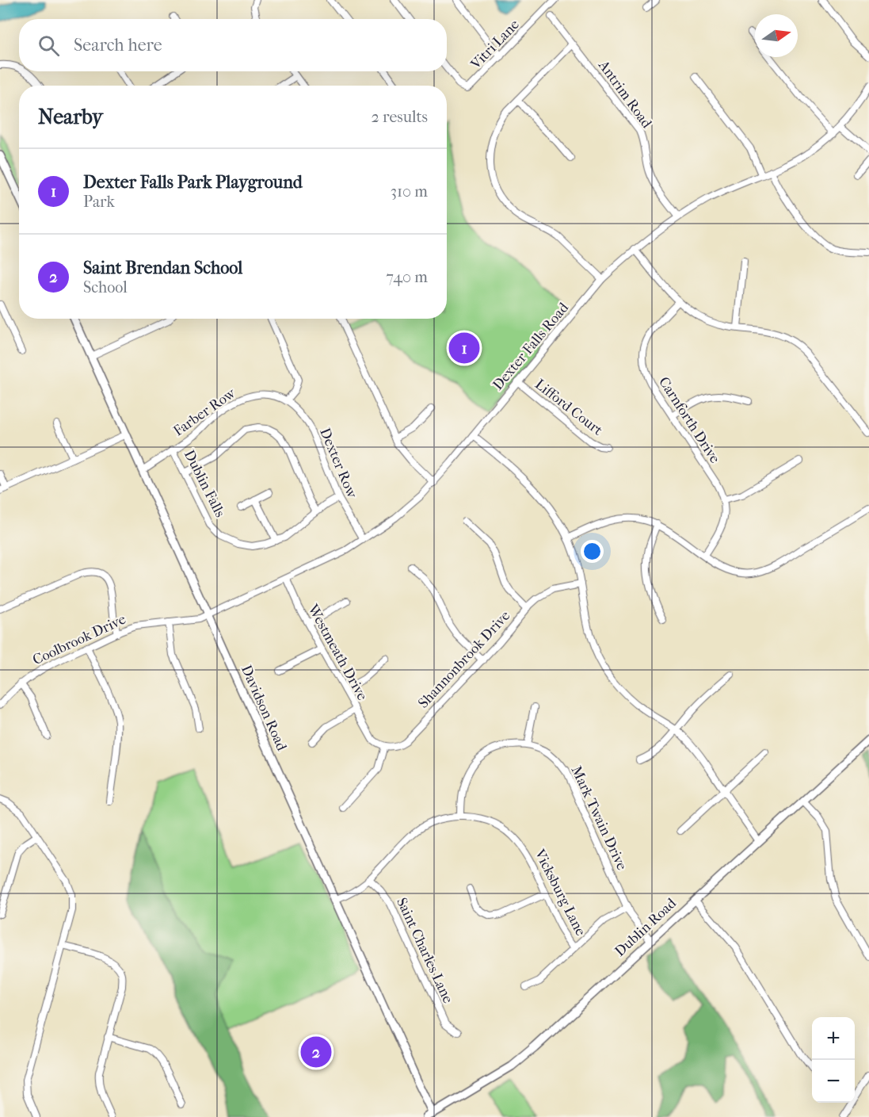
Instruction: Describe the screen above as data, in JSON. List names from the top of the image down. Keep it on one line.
{"streets":{"main road":["Davidson Road","Dublin Road"],"street":["Vitri Lane","Antrim Road","Dexter Falls Road","Lifford Court","Farber Row","Carnforth Drive","Dexter Row","Dublin Falls","Coolbrook Drive","Westmeath Drive","Shannonbrook Drive","Mark Twain Drive","Vicksburg Lane","Saint Charles Lane"]},"crossings":[["Antrim Road","Dexter Falls Road"],["Dexter Falls Road","Lifford Court"],["Dexter Falls Road","Dexter Row"],["Dexter Falls Road","Coolbrook Drive"],["Dexter Falls Road","Westmeath Drive"],["Dexter Falls Road","Davidson Road"],["Farber Row","Dexter Row"],["Farber Row","Dublin Falls"],["Farber Row","Davidson Road"],["Dexter Row","Dublin Falls"],["Coolbrook Drive","Davidson Road"],["Westmeath Drive","Shannonbrook Drive"],["Davidson Road","Vicksburg Lane"],["Davidson Road","Dublin Road"],["Mark Twain Drive","Vicksburg Lane"],["Mark Twain Drive","Dublin Road"],["Vicksburg Lane","Saint Charles Lane"]],"north":"right","page":{"search":"Search here","heading":["Nearby","2 results"],"list":[{"mark":"1","name":"Dexter Falls Park Playground","note":"Park","value":"310 m"},{"mark":"2","name":"Saint Brendan School","note":"School","value":"740 m"}],"pins":["1","2"],"map_buttons":["+","−"]}}
